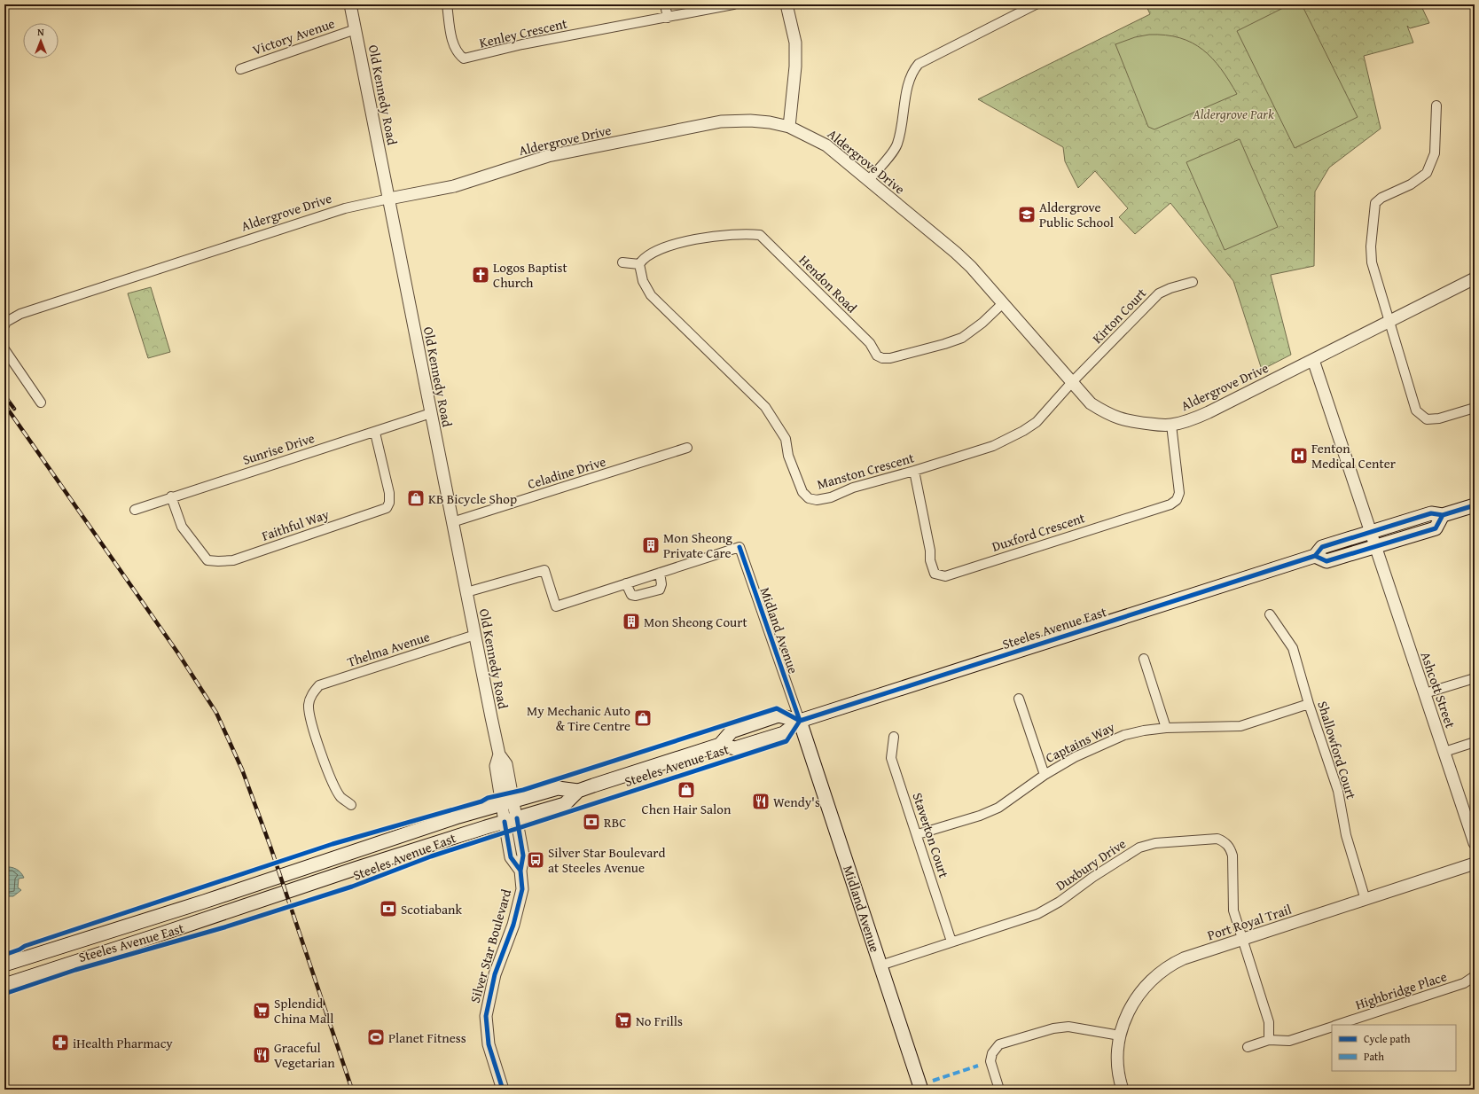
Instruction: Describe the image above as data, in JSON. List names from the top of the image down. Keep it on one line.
{"streets":{"main road":["Steeles Avenue East","Midland Avenue"],"street":["Kenley Crescent","Victory Avenue","Old Kennedy Road","Aldergrove Drive","Hendon Road","Kirton Court","Sunrise Drive","Manston Crescent","Celadine Drive","Faithful Way","Duxford Crescent","Thelma Avenue","Ashcott Street","Captains Way","Shallowford Court","Staverton Court","Duxbury Drive","Port Royal Trail","Silver Star Boulevard","Highbridge Place"]},"crossings":[["Victory Avenue","Old Kennedy Road"],["Old Kennedy Road","Aldergrove Drive"],["Old Kennedy Road","Sunrise Drive"],["Old Kennedy Road","Celadine Drive"],["Old Kennedy Road","Steeles Avenue East"],["Old Kennedy Road","Thelma Avenue"],["Old Kennedy Road","Silver Star Boulevard"],["Aldergrove Drive","Hendon Road"],["Aldergrove Drive","Kirton Court"],["Aldergrove Drive","Manston Crescent"],["Aldergrove Drive","Duxford Crescent"],["Aldergrove Drive","Ashcott Street"],["Hendon Road","Manston Crescent"],["Kirton Court","Manston Crescent"],["Sunrise Drive","Faithful Way"],["Manston Crescent","Duxford Crescent"],["Steeles Avenue East","Midland Avenue"],["Steeles Avenue East","Ashcott Street"],["Steeles Avenue East","Silver Star Boulevard"],["Midland Avenue","Duxbury Drive"],["Captains Way","Shallowford Court"],["Captains Way","Staverton Court"],["Shallowford Court","Port Royal Trail"],["Staverton Court","Duxbury Drive"],["Duxbury Drive","Port Royal Trail"]],"parks":["Aldergrove Park"],"places":{"school or university":["Aldergrove Public School"],"church":["Logos Baptist Church"],"hospital":["Fenton Medical Center"],"shop":["KB Bicycle Shop","My Mechanic Auto & Tire Centre","Chen Hair Salon"],"building":["Mon Sheong Private Care","Mon Sheong Court"],"restaurant":["Wendy's","Graceful Vegetarian"],"bank":["RBC","Scotiabank"],"bus stop":["Silver Star Boulevard at Steeles Avenue"],"supermarket":["Splendid China Mall","No Frills"],"sports":["Planet Fitness"],"pharmacy":["iHealth Pharmacy"]},"legend":["Cycle path","Path"],"north":"top"}
